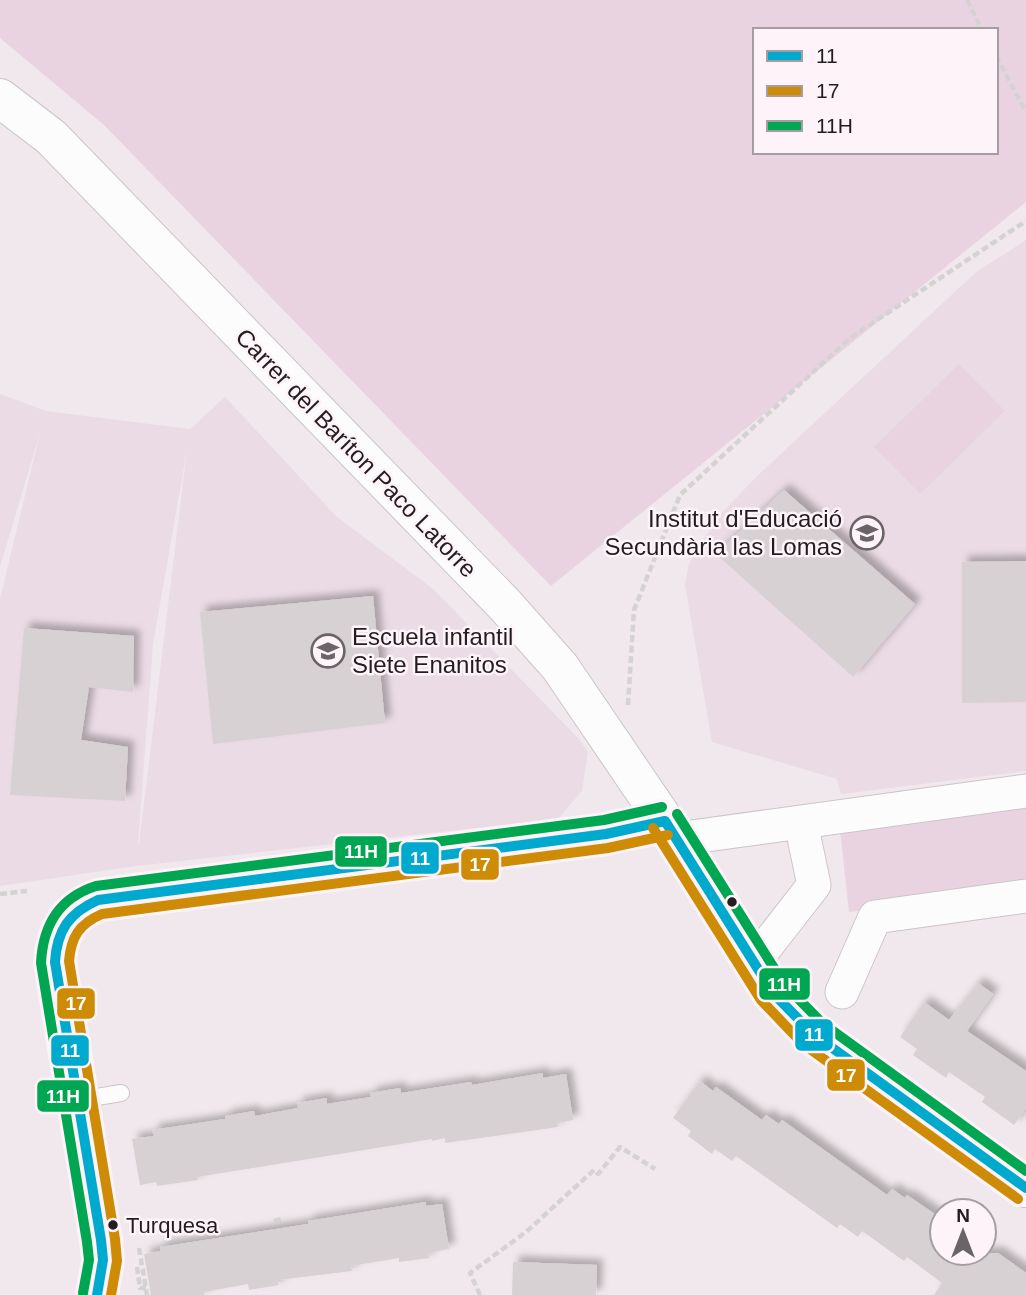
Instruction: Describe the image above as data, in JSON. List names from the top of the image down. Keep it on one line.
{"streets":{"street":["Carrer del Baríton Paco Latorre"]},"places":{"school or university":["Institut d'Educació Secundària las Lomas","Escuela infantil Siete Enanitos"],"other":["Turquesa"]},"lines":["transit line 11H","transit line 11","transit line 17"],"legend":["11","17","11H"],"north":"top"}
